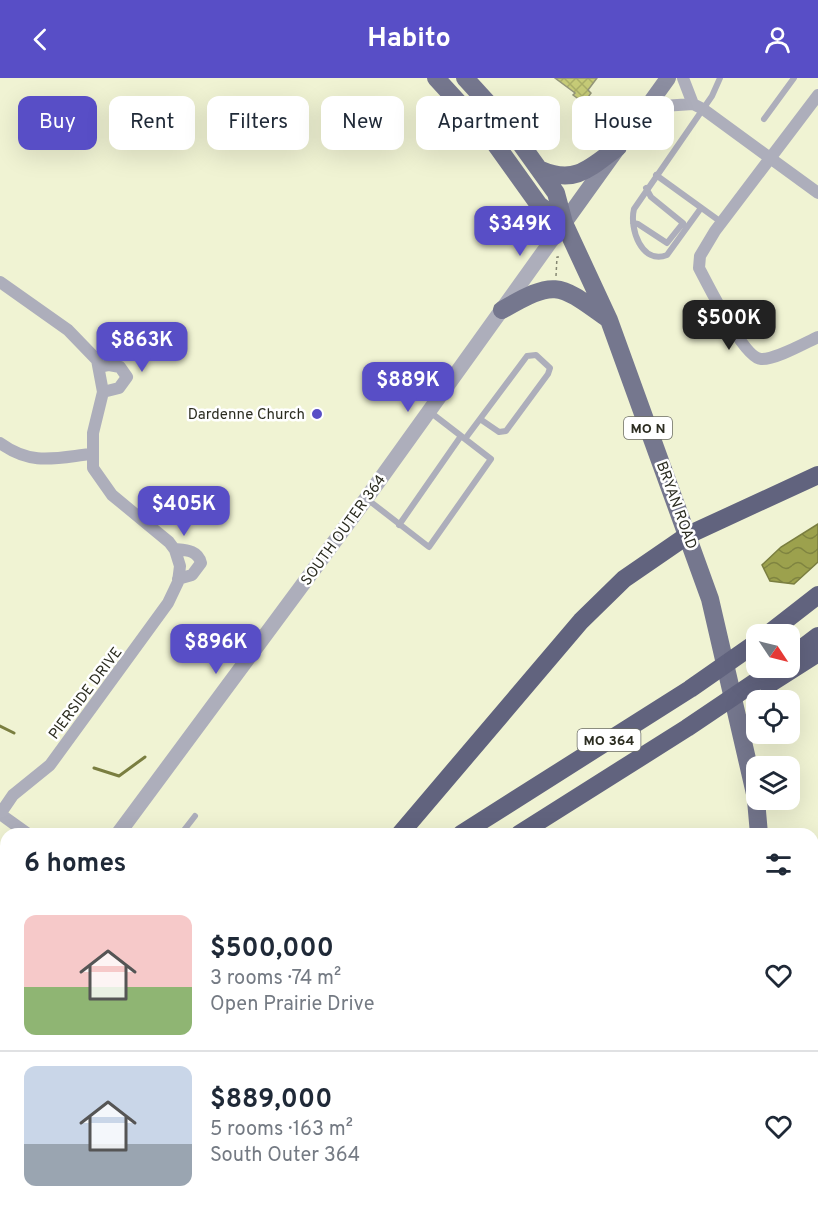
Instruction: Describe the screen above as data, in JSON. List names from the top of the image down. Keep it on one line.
{"streets":{"highway":["MO 364"],"main road":["MO N","BRYAN ROAD"],"street":["SOUTH OUTER 364","PIERSIDE DRIVE"]},"crossings":[["BRYAN ROAD","SOUTH OUTER 364"]],"places":["Dardenne Church"],"north":"bottom right","page":{"header":"Habito","chip":["Buy","Rent","Filters","New","Apartment","House"],"price":["$349K","$500K","$863K","$889K","$405K","$896K"],"heading":"6 homes","list":[{"name":"$500,000","note":"3 rooms · 74 m² · Open Prairie Drive"},{"name":"$889,000","note":"5 rooms · 163 m² · South Outer 364"}]}}
